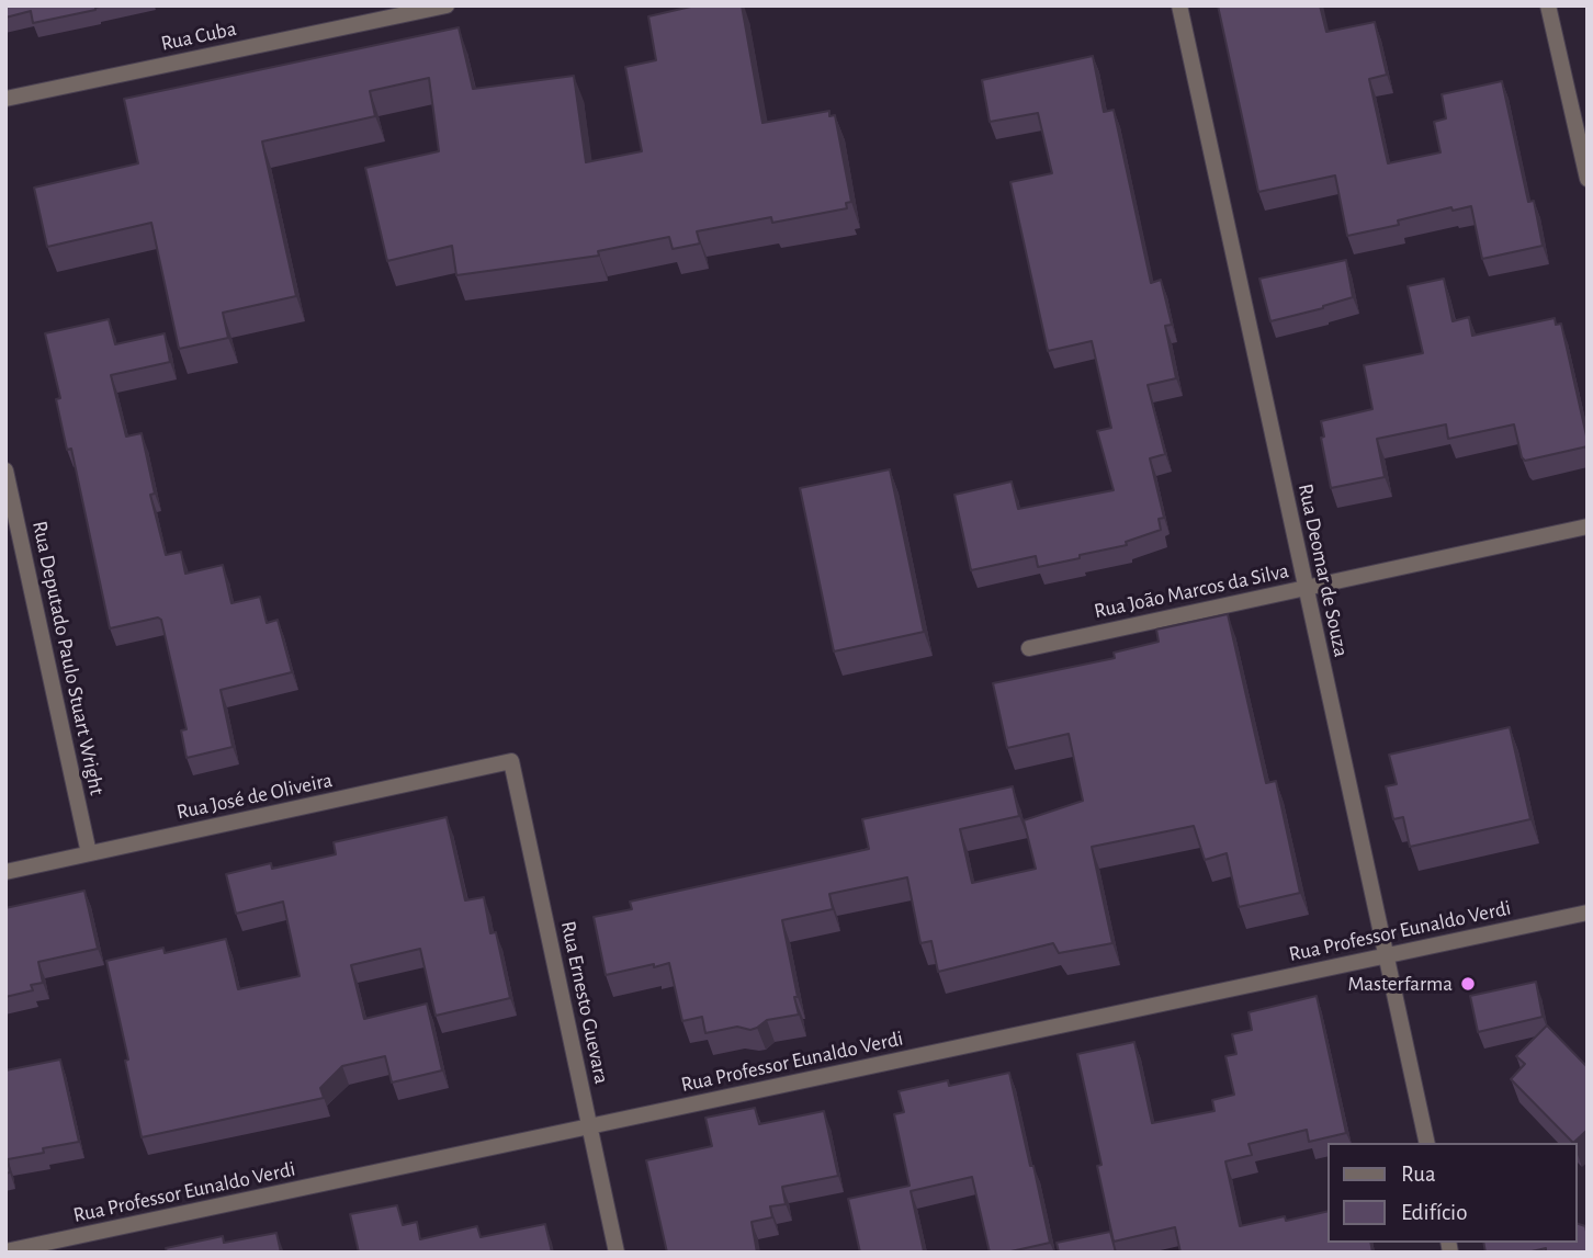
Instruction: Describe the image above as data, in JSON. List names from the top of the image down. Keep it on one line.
{"streets":{"street":["Rua Cuba","Rua Deomar de Souza","Rua João Marcos da Silva","Rua Deputado Paulo Stuart Wright","Rua José de Oliveira","Rua Professor Eunaldo Verdi","Rua Ernesto Guevara"]},"crossings":[["Rua Deomar de Souza","Rua João Marcos da Silva"],["Rua Deomar de Souza","Rua Professor Eunaldo Verdi"],["Rua Deputado Paulo Stuart Wright","Rua José de Oliveira"],["Rua José de Oliveira","Rua Ernesto Guevara"],["Rua Professor Eunaldo Verdi","Rua Ernesto Guevara"]],"places":["Masterfarma"],"legend":["Rua","Edifício"]}
